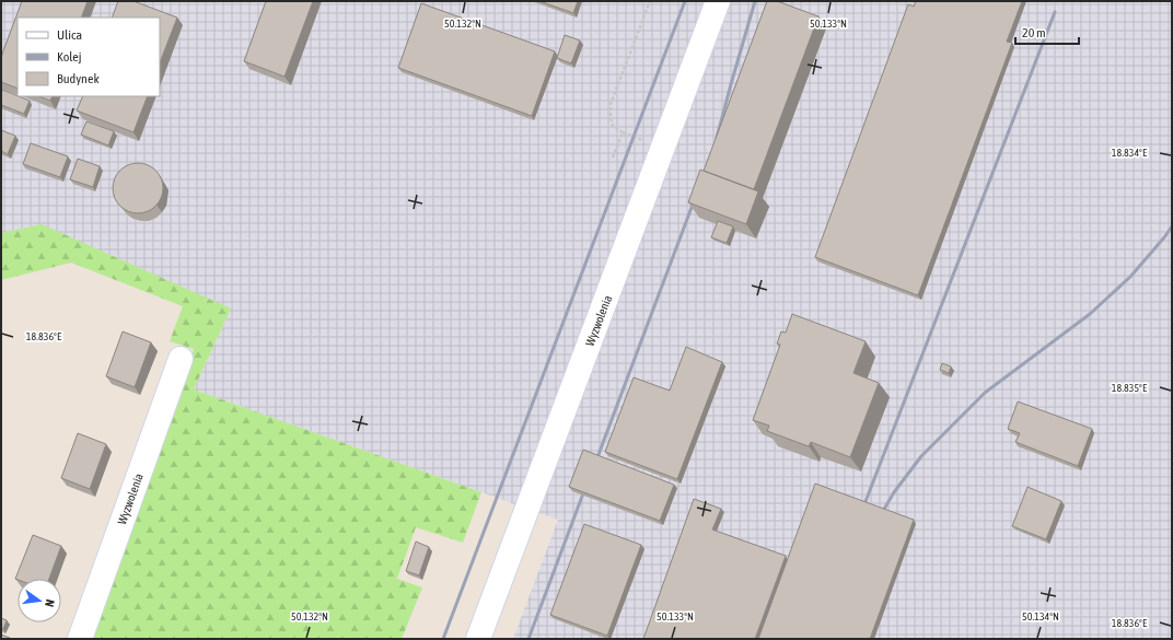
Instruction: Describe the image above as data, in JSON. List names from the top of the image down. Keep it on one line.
{"streets":{"street":["Wyzwolenia"]},"legend":["Ulica","Kolej","Budynek"],"scale_bar":"20 m","north":"right","coordinates":["50.132°N","50.133°N","18.834°E","18.836°E","18.835°E","50.134°N"]}
